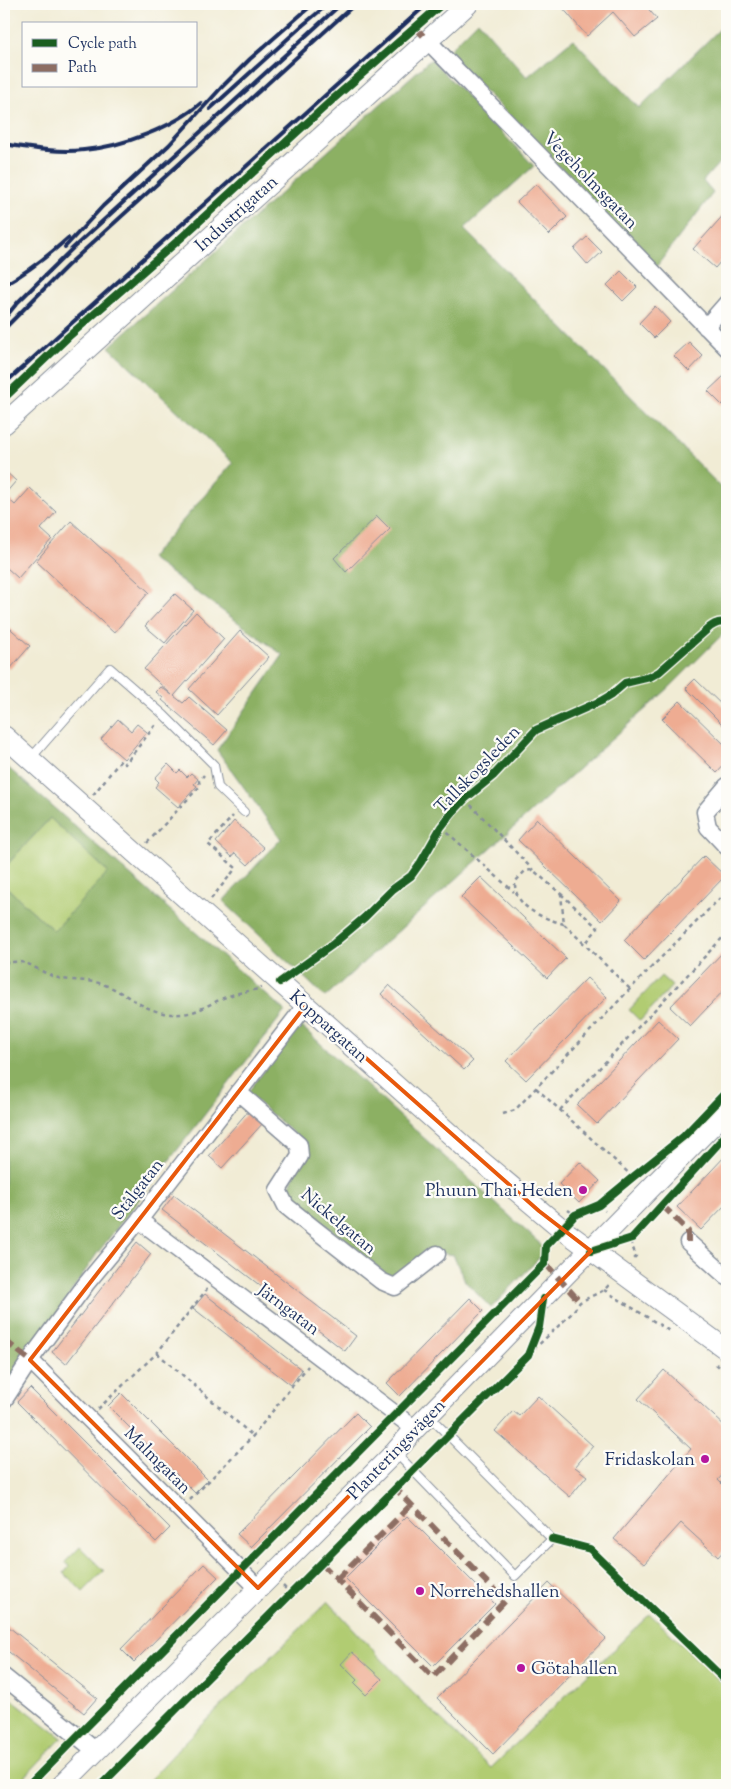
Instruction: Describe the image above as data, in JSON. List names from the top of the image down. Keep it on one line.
{"streets":{"street":["Vegeholmsgatan","Industrigatan","Koppargatan","Stålgatan","Nickelgatan","Järngatan","Planteringsvägen","Malmgatan"],"cycle path":["Tallskogsleden"]},"crossings":[["Vegeholmsgatan","Industrigatan"],["Koppargatan","Stålgatan"],["Koppargatan","Planteringsvägen"],["Stålgatan","Nickelgatan"],["Stålgatan","Järngatan"],["Stålgatan","Malmgatan"],["Järngatan","Planteringsvägen"],["Planteringsvägen","Malmgatan"]],"places":["Phuun Thai Heden","Fridaskolan","Norrehedshallen","Götahallen"],"legend":["Cycle path","Path"]}
